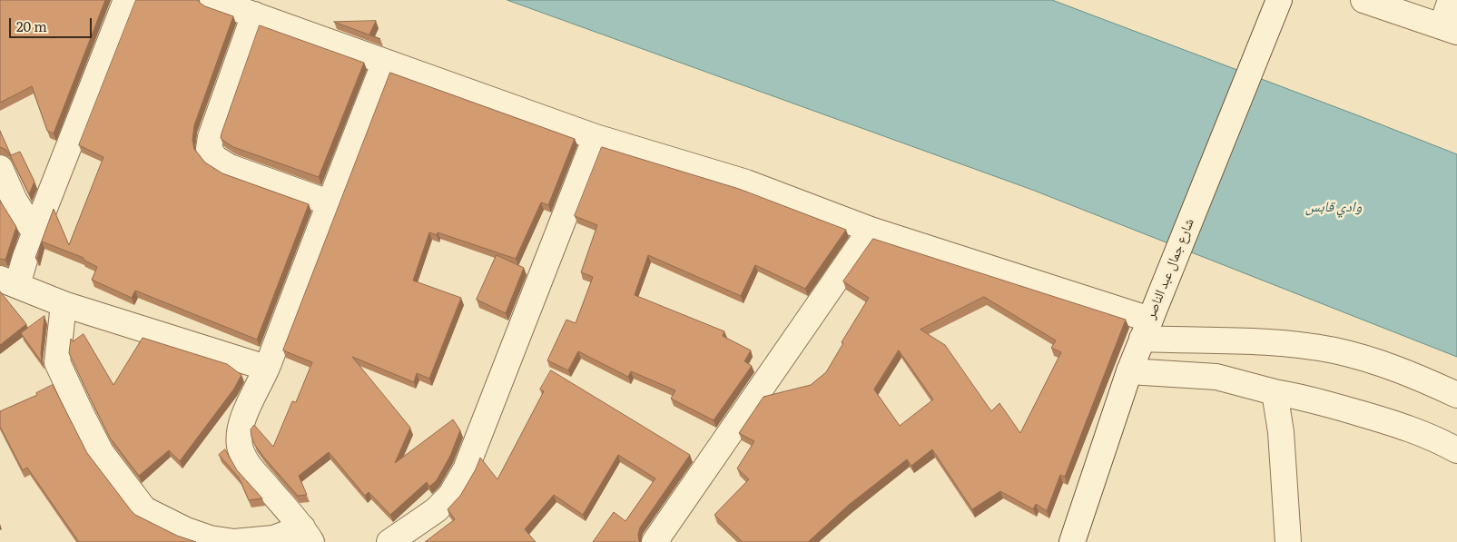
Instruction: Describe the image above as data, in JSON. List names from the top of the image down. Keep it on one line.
{"streets":{"street":["شارع جمال عبد الناصر"]},"water":["وادي قابس"],"scale_bar":"20 m"}
